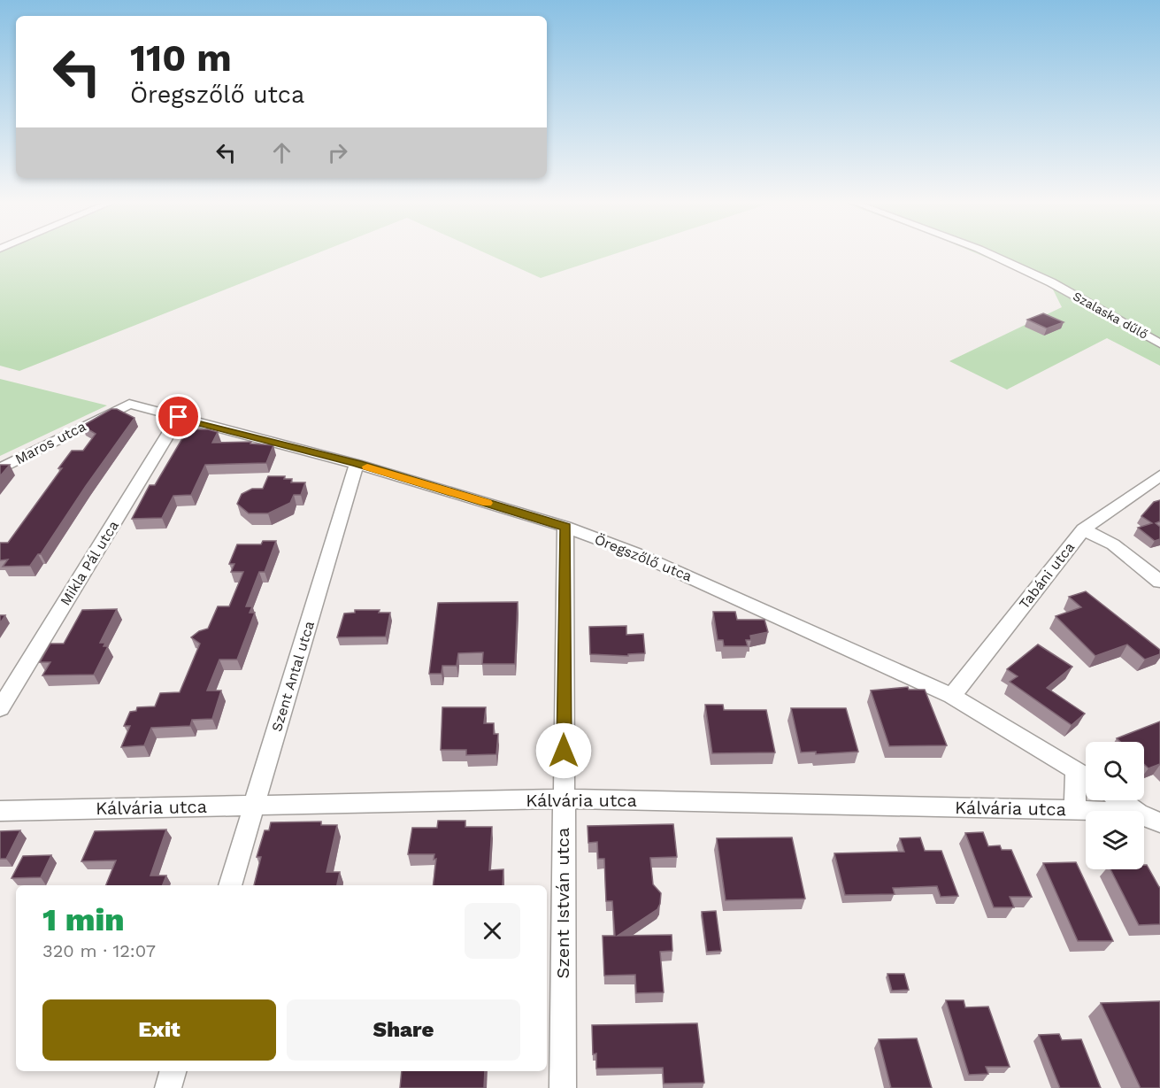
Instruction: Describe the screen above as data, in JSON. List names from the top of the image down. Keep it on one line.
{"streets":{"street":["Szalaska dűlő","Maros utca","Öregszőlő utca","Mikla Pál utca","Tabáni utca","Szent Antal utca","Kálvária utca","Szent István utca"]},"crossings":[["Maros utca","Öregszőlő utca"],["Öregszőlő utca","Mikla Pál utca"],["Öregszőlő utca","Tabáni utca"],["Öregszőlő utca","Szent Antal utca"],["Öregszőlő utca","Szent István utca"],["Szent Antal utca","Kálvária utca"],["Kálvária utca","Szent István utca"]],"page":{"turn":["110 m","Öregszőlő utca"],"heading":["1 min","320 m · 12:07"],"buttons":["Exit","Share"]}}
